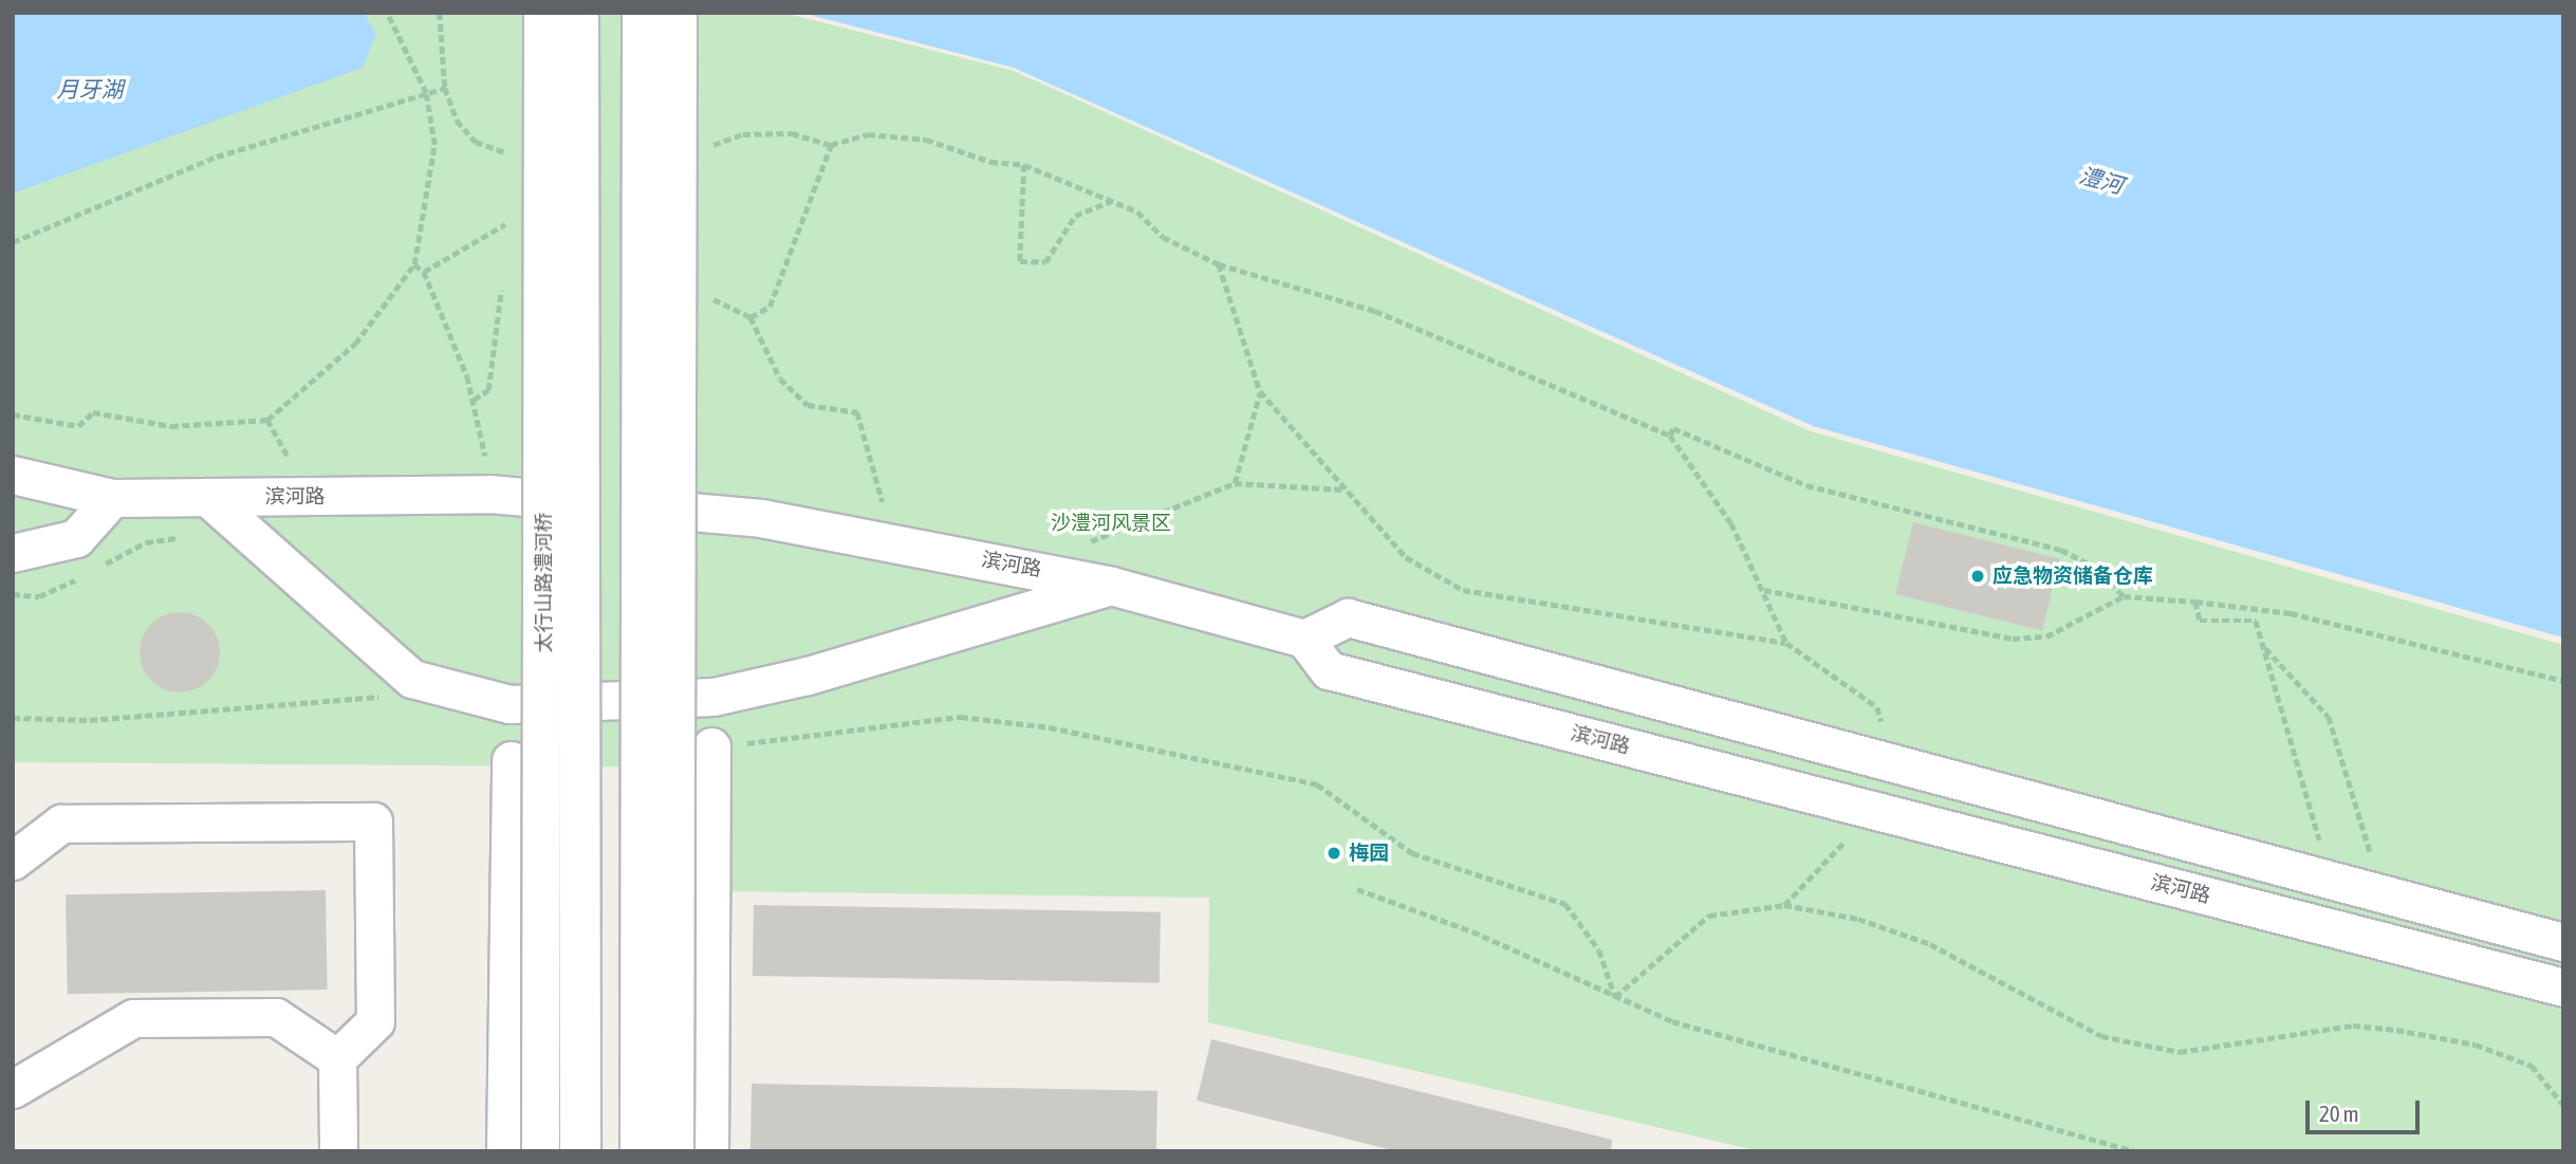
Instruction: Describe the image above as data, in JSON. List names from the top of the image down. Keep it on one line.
{"streets":{"main road":["太行山路澧河桥"],"street":["滨河路"]},"crossings":[["滨河路","太行山路澧河桥"]],"water":["月牙湖","澧河"],"parks":["沙澧河风景区"],"places":["应急物资储备仓库","梅园"],"scale_bar":"20 m"}
